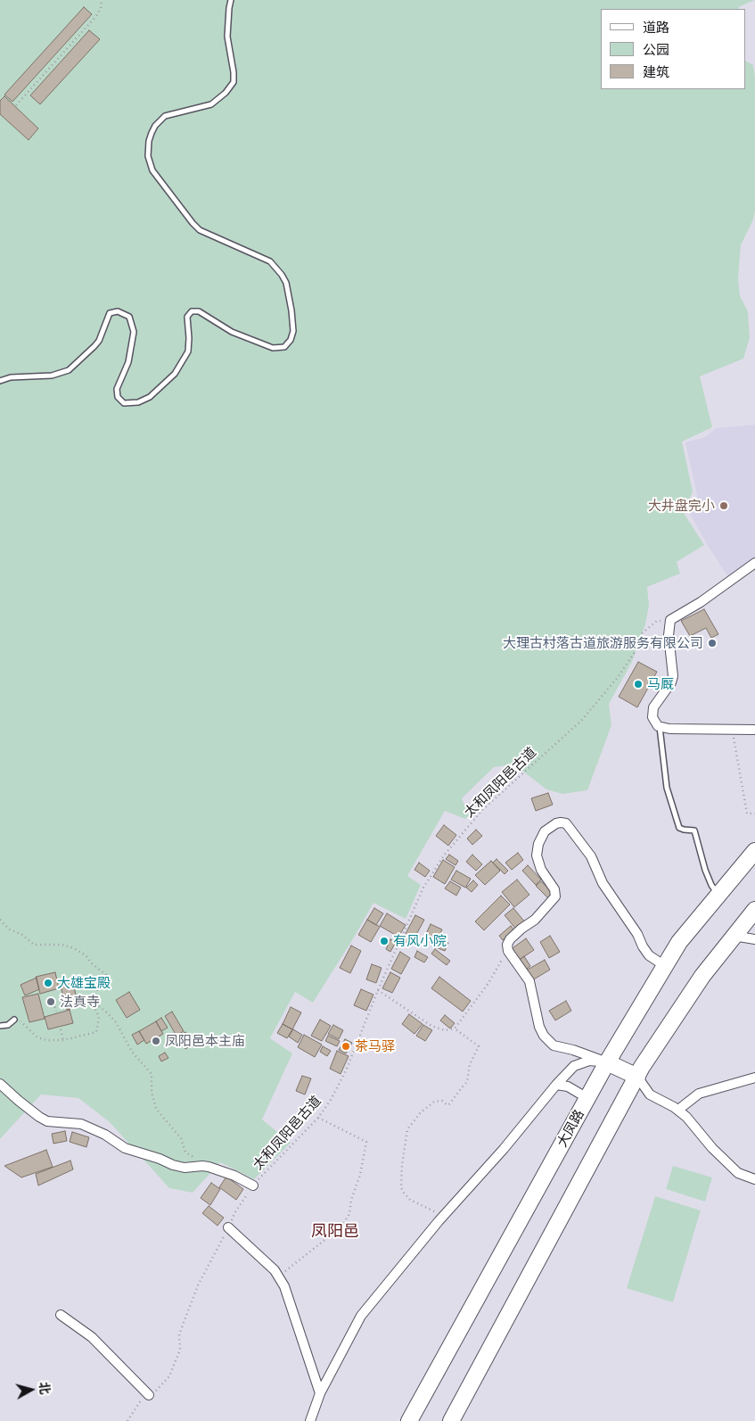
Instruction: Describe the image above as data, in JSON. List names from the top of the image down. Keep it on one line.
{"streets":{"highway":["大凤路"],"path":["太和凤阳邑古道"]},"districts":["凤阳邑"],"places":["大井盘完小","大理古村落古道旅游服务有限公司","马厩","有风小院","大雄宝殿","法真寺","凤阳邑本主庙","茶马驿"],"legend":["道路","公园","建筑"],"north":"right"}
